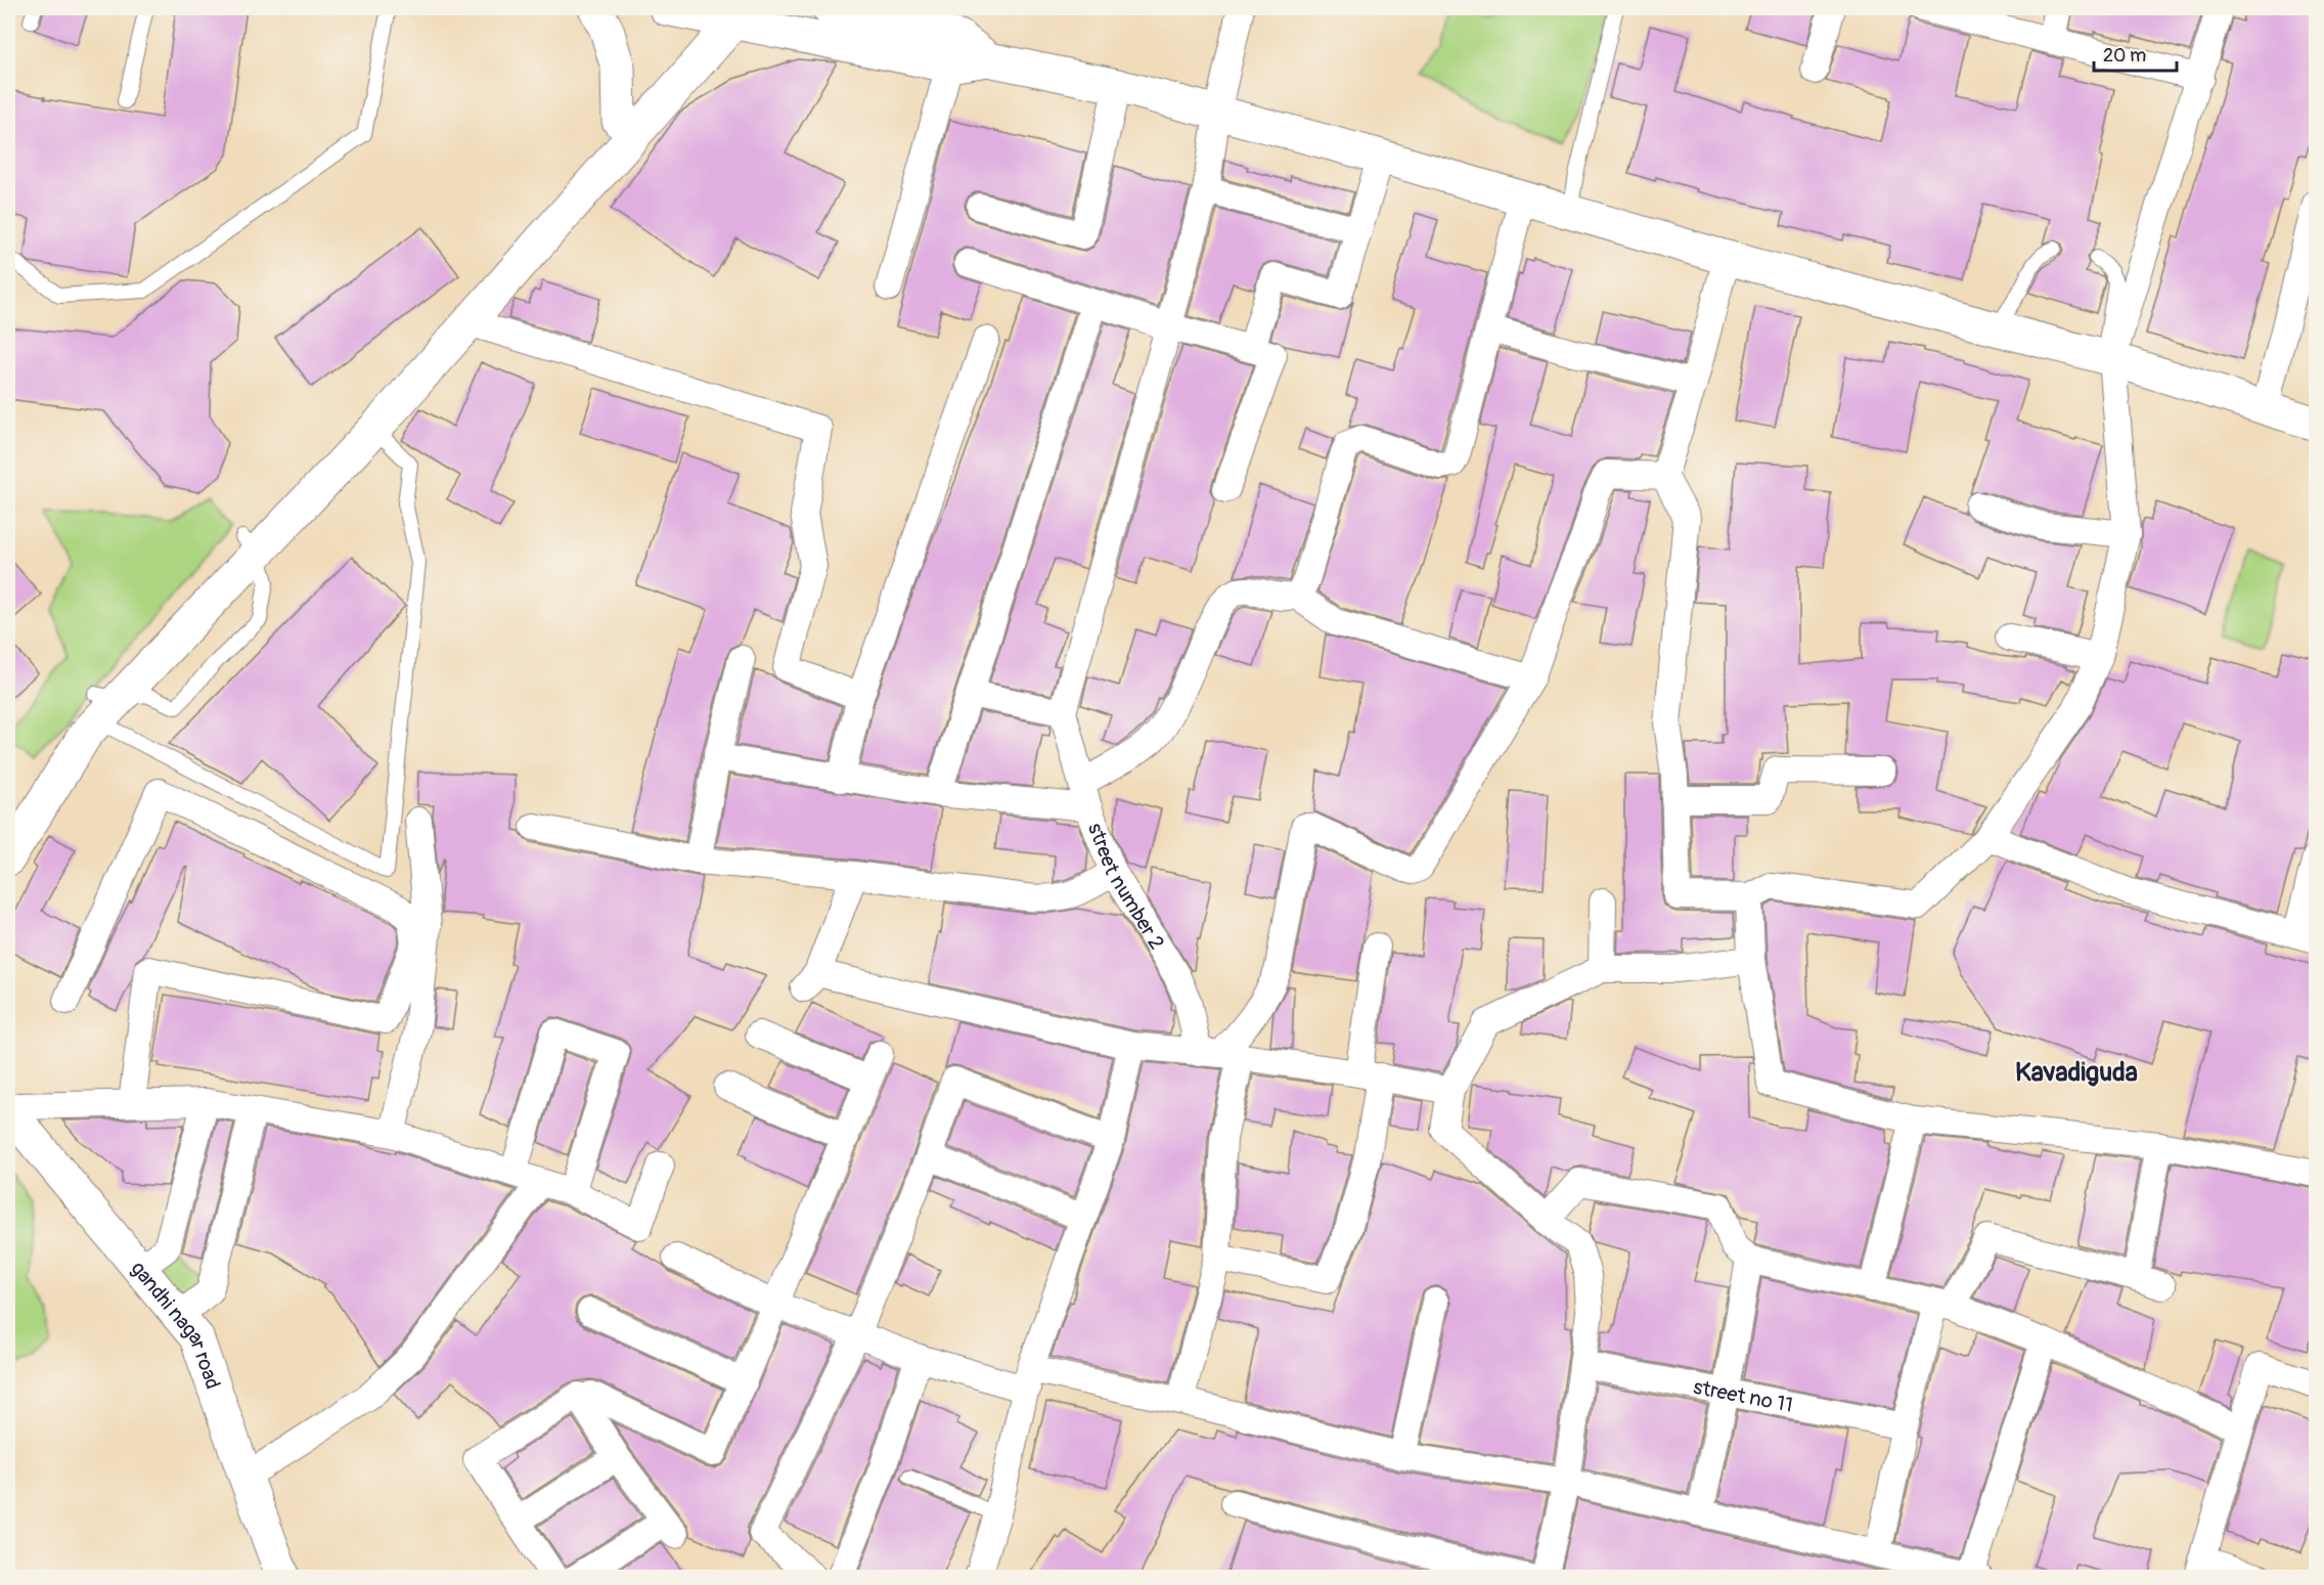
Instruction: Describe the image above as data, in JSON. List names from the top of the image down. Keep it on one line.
{"streets":{"main road":["gandhi nagar road"],"street":["street number 2","street no 11"]},"districts":["Kavadiguda"],"scale_bar":"20 m"}
